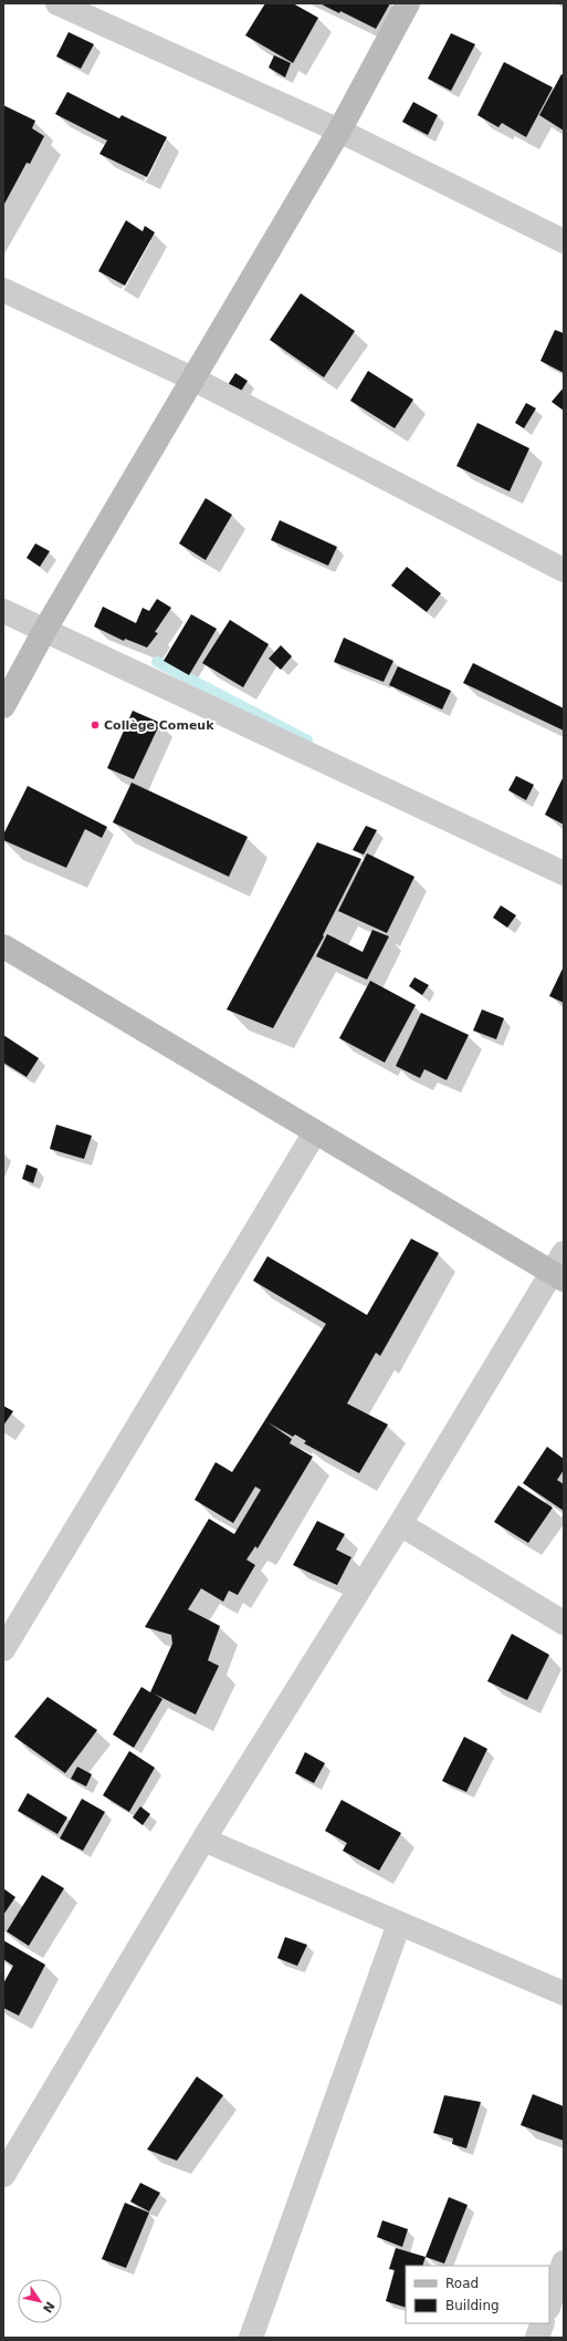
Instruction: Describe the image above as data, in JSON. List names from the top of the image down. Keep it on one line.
{"places":["Collège Comeuk"],"legend":["Road","Building"],"north":"bottom right"}
